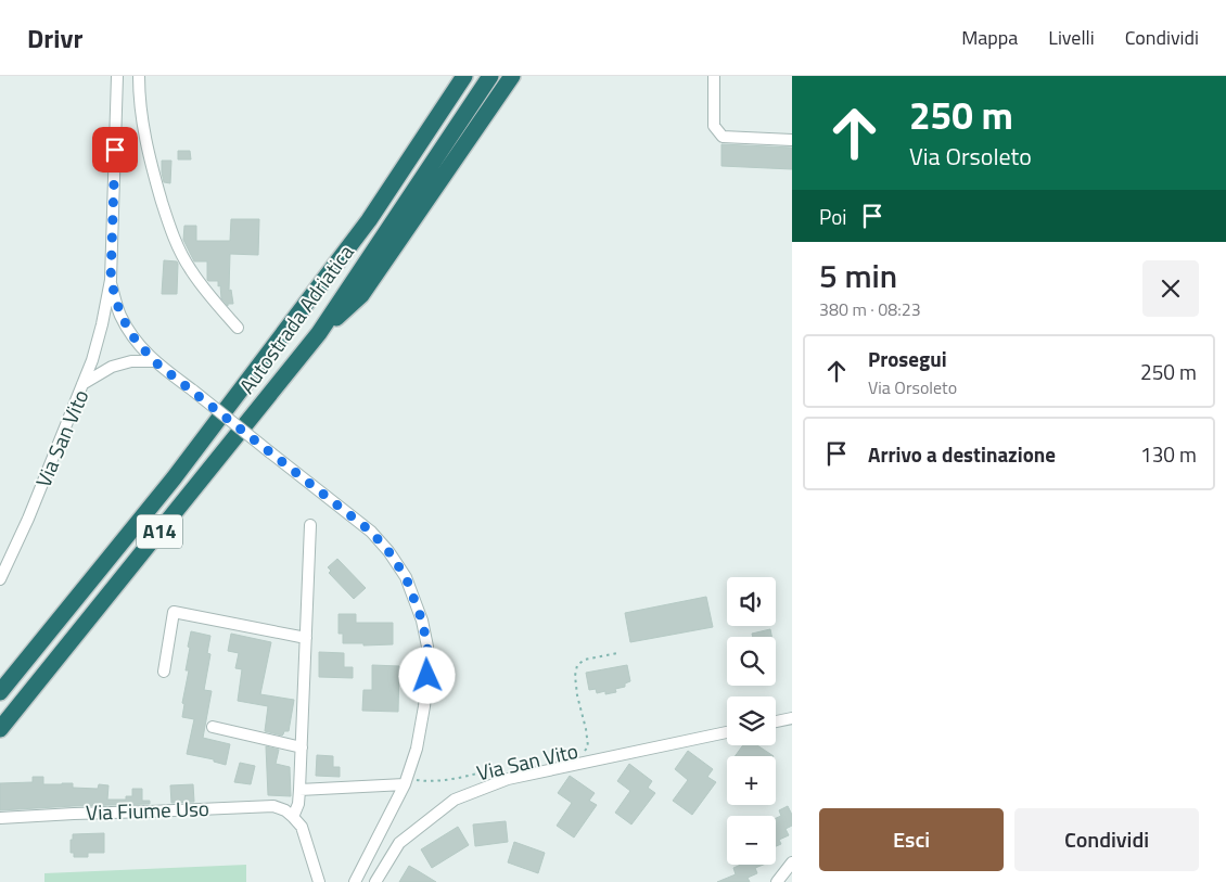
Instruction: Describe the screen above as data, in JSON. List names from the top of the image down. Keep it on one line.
{"streets":{"highway":["Autostrada Adriatica","A14"],"street":["Via San Vito","Via Fiume Uso"]},"page":{"header":"Drivr","nav":["Mappa","Livelli","Condividi"],"turn":["250 m","Via Orsoleto"],"then":"Poi","heading":["5 min","380 m · 08:23"],"list":[{"name":"Prosegui","note":"Via Orsoleto","value":"250 m"},{"name":"Arrivo a destinazione","value":"130 m"}],"map_buttons":["+","−"],"buttons":["Esci","Condividi"]}}
